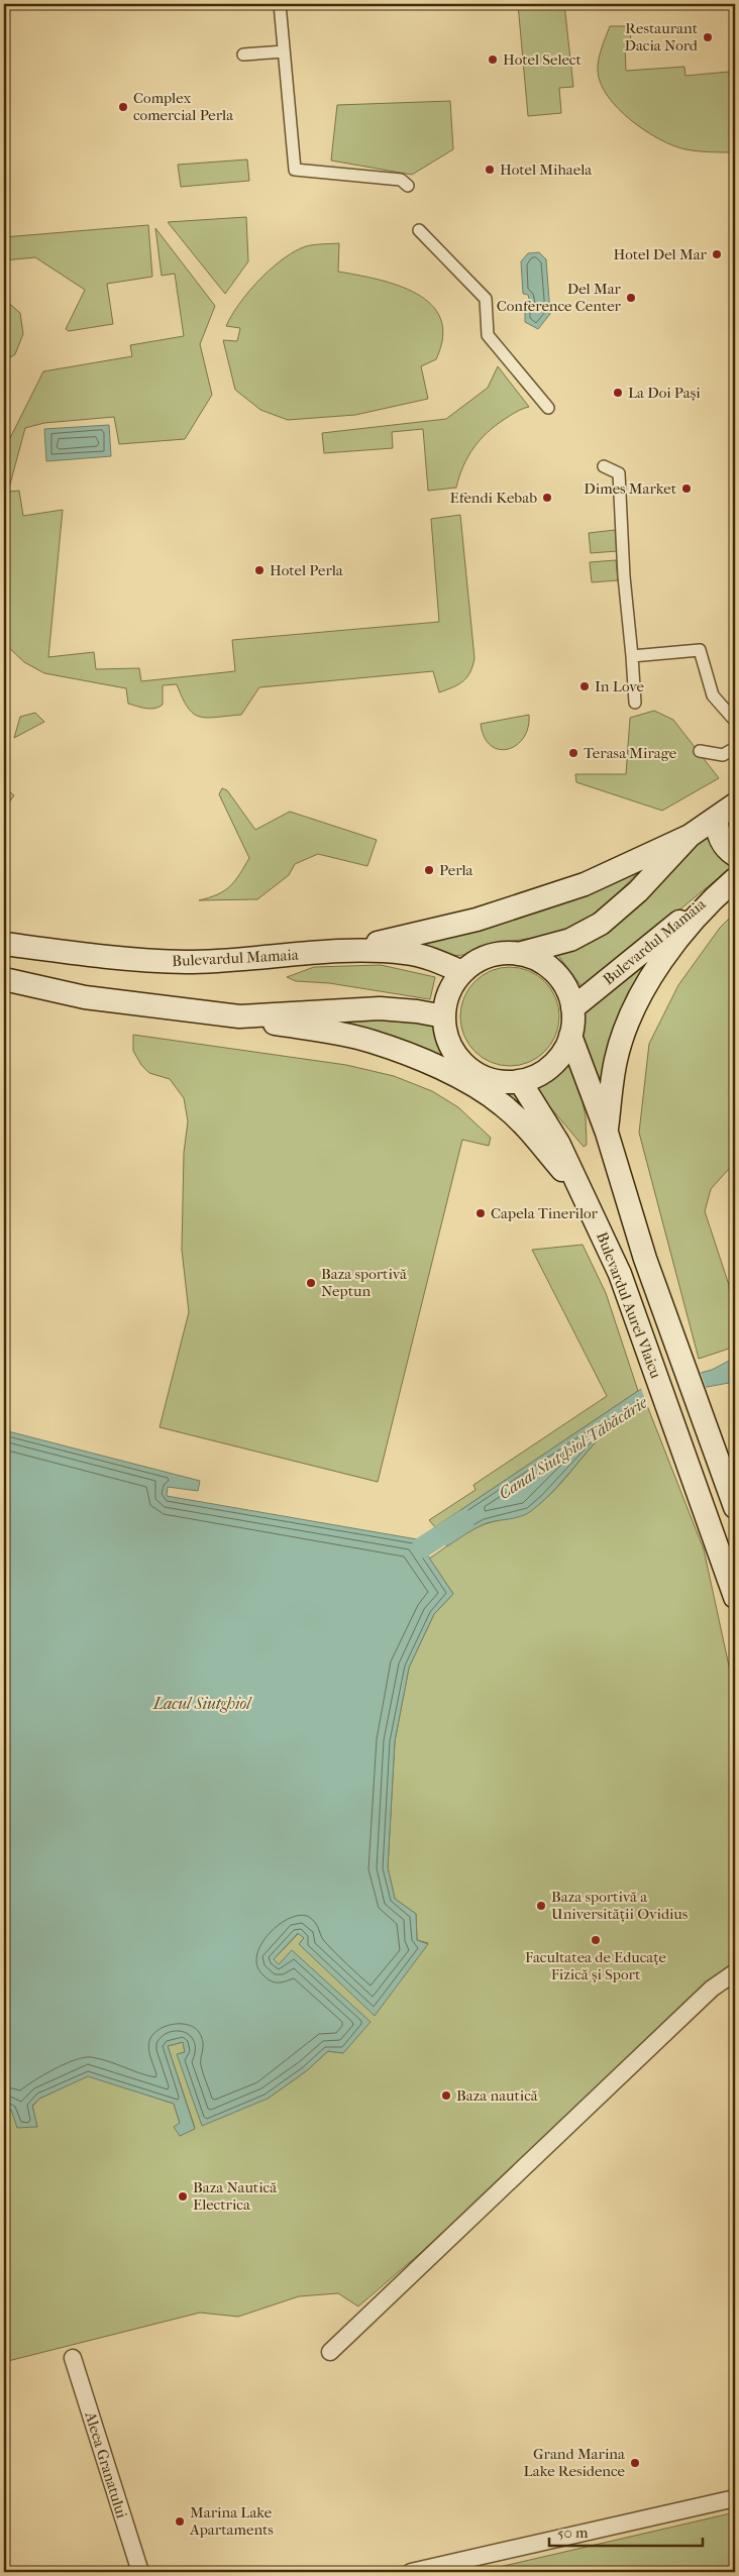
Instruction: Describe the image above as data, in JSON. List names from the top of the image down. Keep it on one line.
{"streets":{"main road":["Bulevardul Mamaia","Bulevardul Aurel Vlaicu"],"street":["Aleea Granatului"]},"crossings":[["Bulevardul Mamaia","Bulevardul Aurel Vlaicu"]],"water":["Canal Siutghiol-Tăbăcărie","Lacul Siutghiol"],"places":["Restaurant Dacia Nord","Hotel Select","Complex comercial Perla","Hotel Mihaela","Hotel Del Mar","Del Mar Conference Center","La Doi Pași","Dimes Market","Efendi Kebab","Hotel Perla","In Love","Terasa Mirage","Perla","Capela Tinerilor","Baza sportivă Neptun","Baza sportivă a Universității Ovidius","Facultatea de Educațe Fizică și Sport","Baza nautică","Baza Nautică Electrica","Grand Marina Lake Residence","Marina Lake Apartaments"],"scale_bar":"50 m"}
